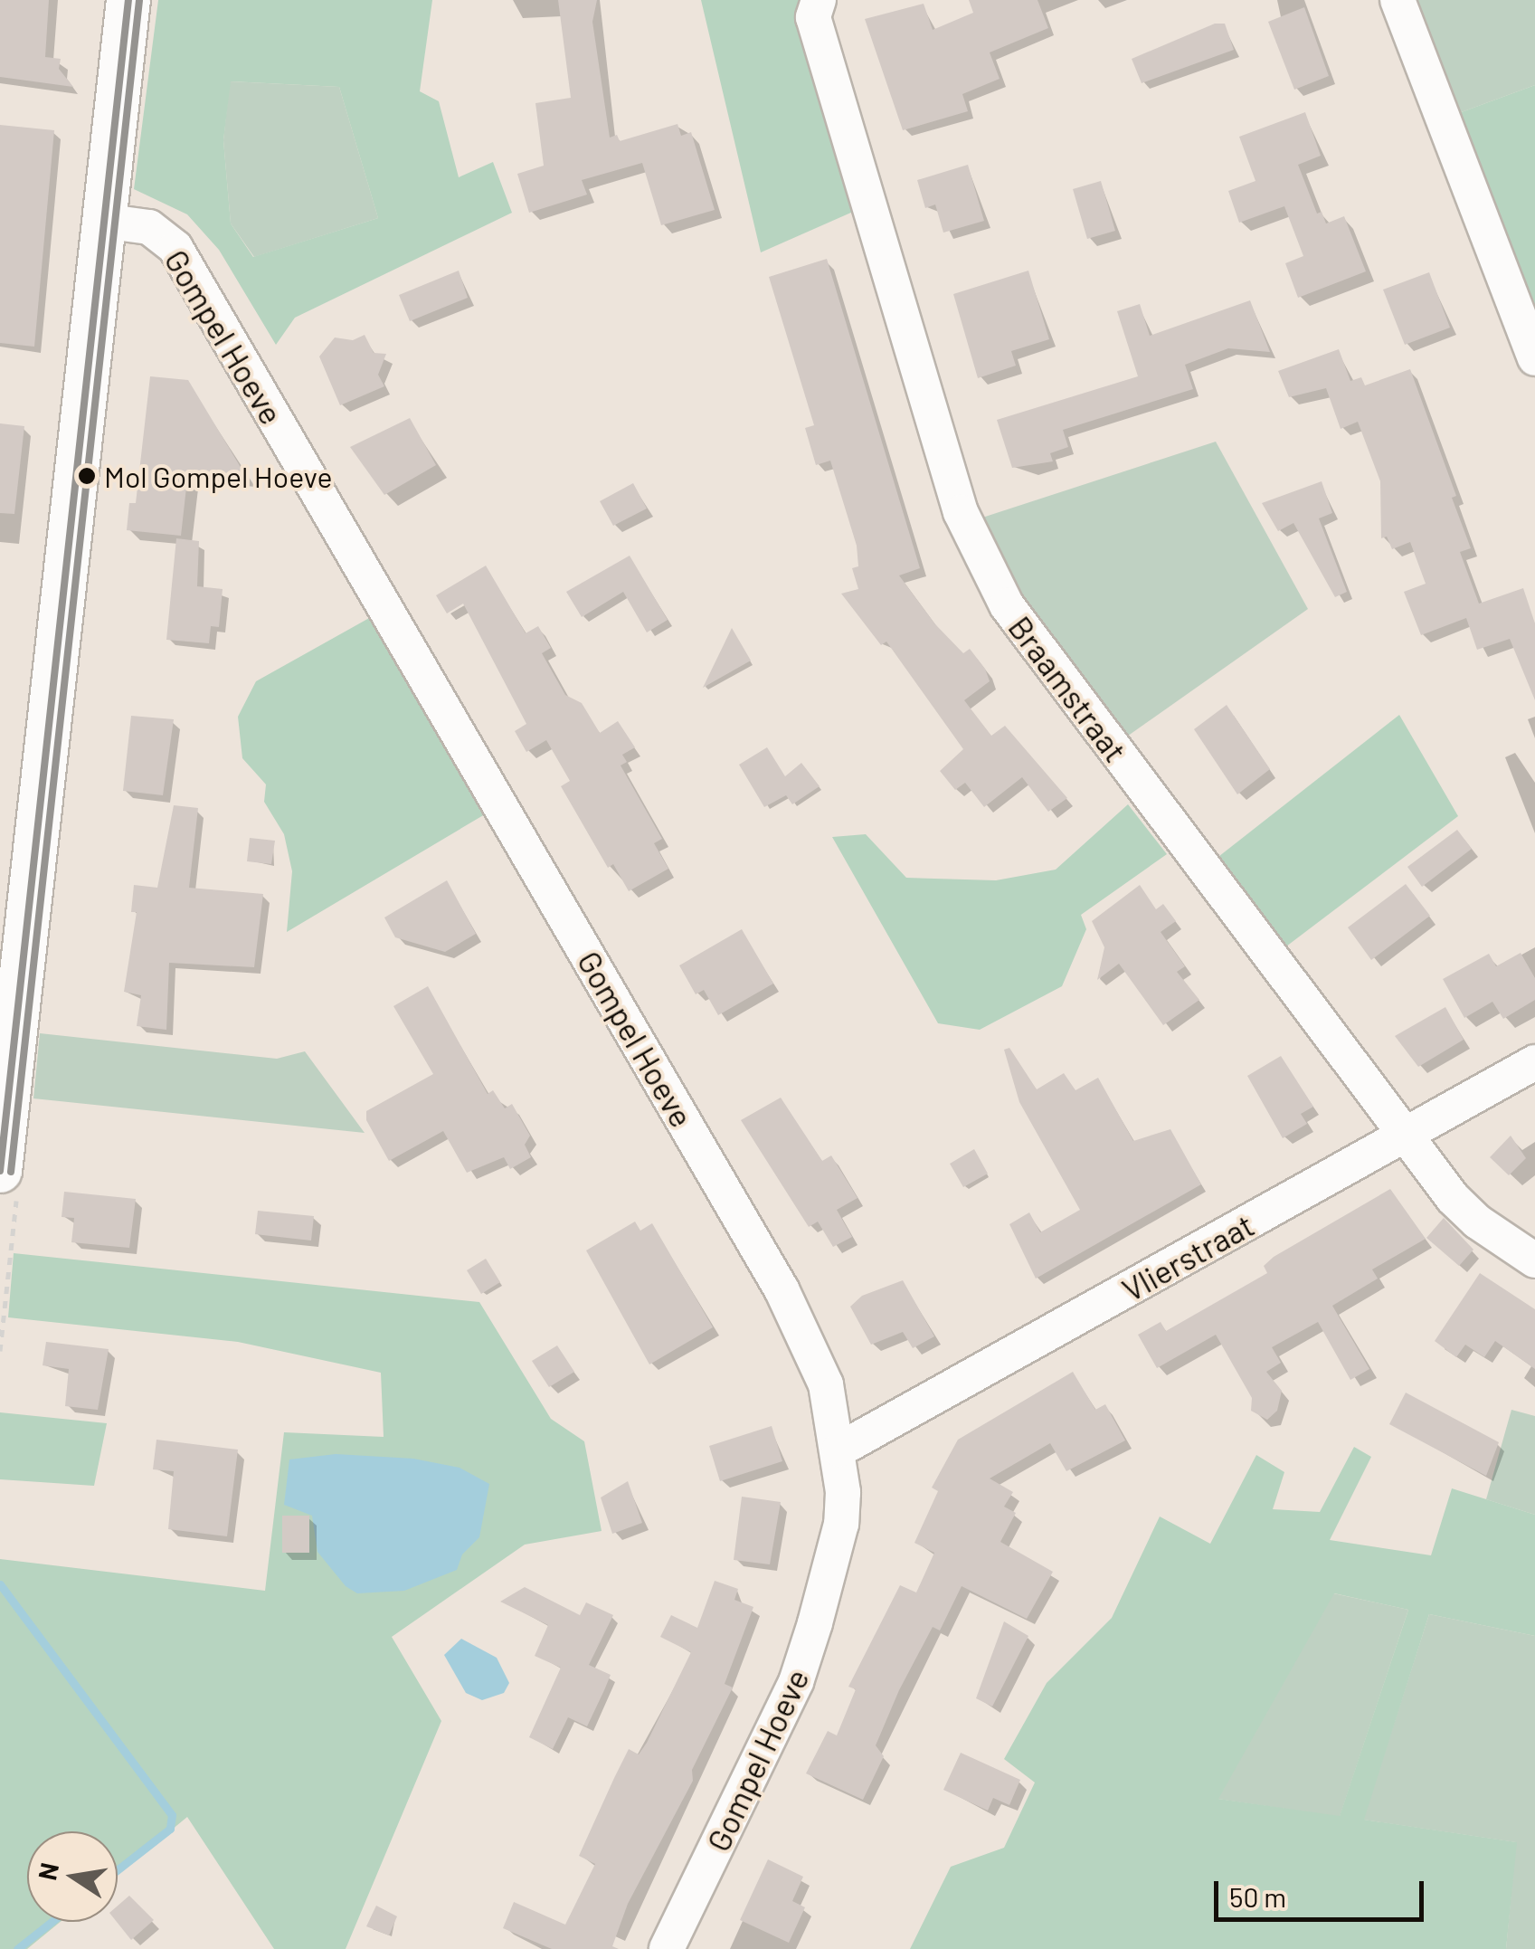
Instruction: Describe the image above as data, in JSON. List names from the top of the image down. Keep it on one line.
{"streets":{"street":["Gompel Hoeve","Braamstraat","Vlierstraat"]},"crossings":[["Gompel Hoeve","Vlierstraat"],["Braamstraat","Vlierstraat"]],"places":["Mol Gompel Hoeve"],"scale_bar":"50 m","north":"left"}
